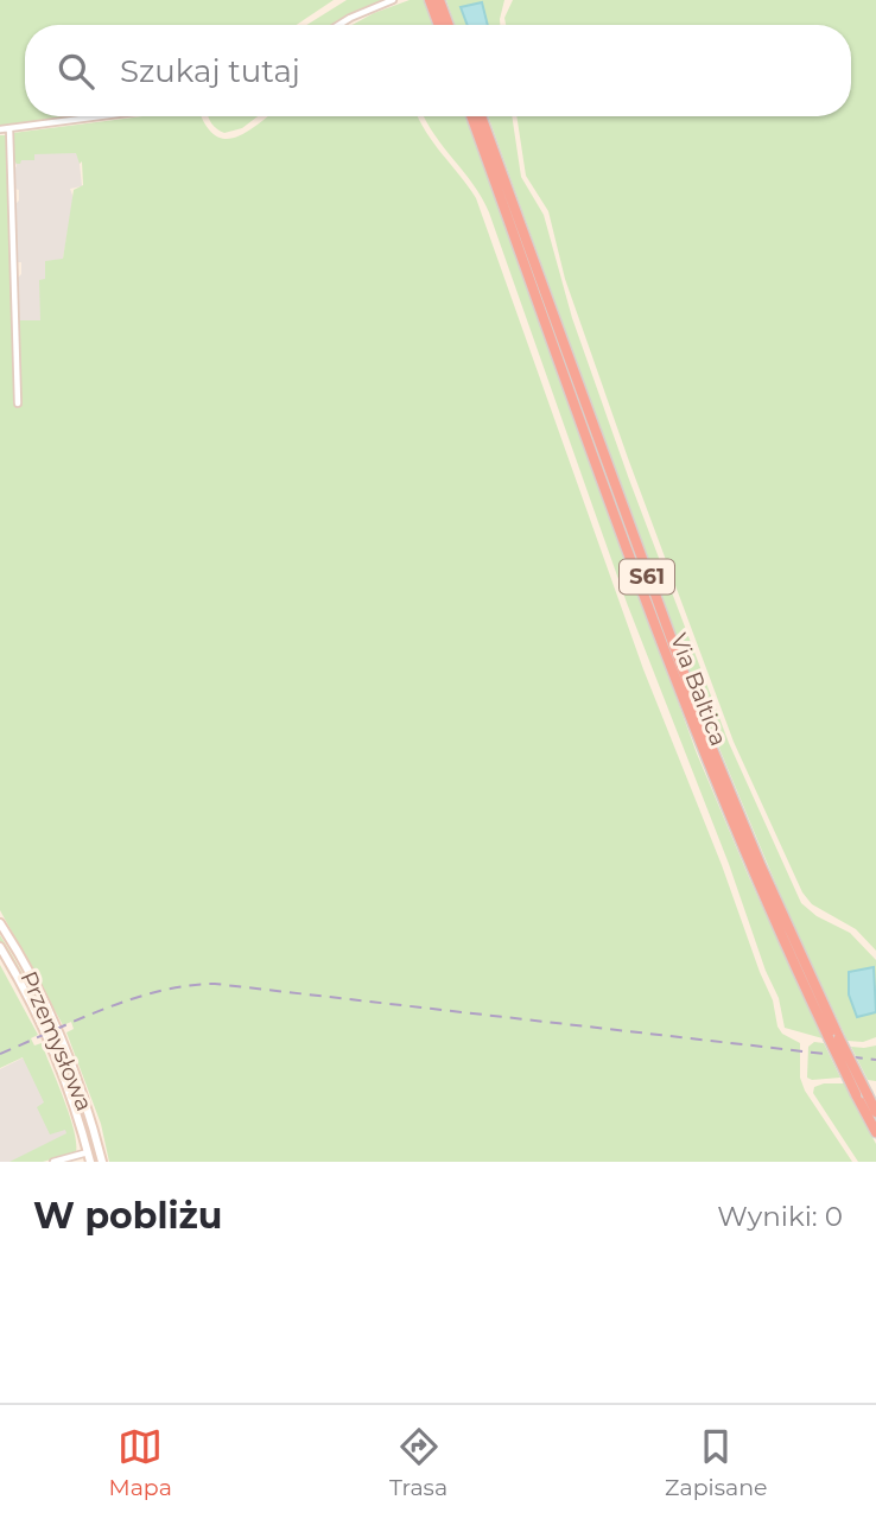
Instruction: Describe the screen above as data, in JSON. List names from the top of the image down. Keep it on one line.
{"streets":{"highway":["S61","Via Baltica"],"main road":["Przemysłowa"]},"page":{"search":"Szukaj tutaj","heading":["W pobliżu","Wyniki: 0"],"nav":["Mapa","Trasa","Zapisane"]}}
